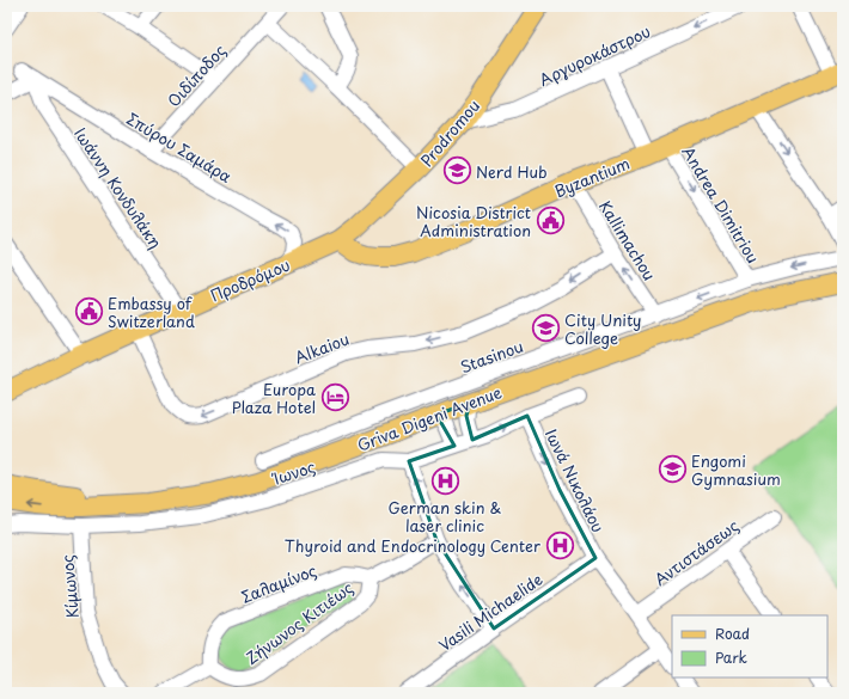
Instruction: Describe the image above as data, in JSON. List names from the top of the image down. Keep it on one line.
{"streets":{"main road":["Prodromou","Byzantium","Προδρόμου","Griva Digeni Avenue"],"street":["Αργυροκάστρου","Οιδίποδος","Σπύρου Σαμάρα","Ιωάννη Κονδυλάκη","Andrea Dimitriou","Kallimachou","Alkaiou","Stasinou","Ίωνος","Ιωνά Νικολάου","Αντιστάσεως","Σαλαμίνος","Κίμωνος","Vasili Michaelide","Ζήνωνος Κιτιέως"]},"crossings":[["Αργυροκάστρου","Prodromou"],["Οιδίποδος","Σπύρου Σαμάρα"],["Prodromou","Byzantium"],["Prodromou","Προδρόμου"],["Σπύρου Σαμάρα","Ιωάννη Κονδυλάκη"],["Σπύρου Σαμάρα","Προδρόμου"],["Byzantium","Andrea Dimitriou"],["Byzantium","Kallimachou"],["Byzantium","Προδρόμου"],["Ιωάννη Κονδυλάκη","Προδρόμου"],["Andrea Dimitriou","Stasinou"],["Kallimachou","Alkaiou"],["Kallimachou","Stasinou"],["Προδρόμου","Alkaiou"],["Ίωνος","Ιωνά Νικολάου"],["Ίωνος","Κίμωνος"],["Ιωνά Νικολάου","Αντιστάσεως"],["Ιωνά Νικολάου","Vasili Michaelide"],["Σαλαμίνος","Ζήνωνος Κιτιέως"]],"one_way":["Αργυροκάστρου","Σπύρου Σαμάρα","Kallimachou","Alkaiou"],"places":{"school or university":["Nerd Hub","City Unity College","Engomi Gymnasium"],"public building":["Nicosia District Administration","Embassy of Switzerland"],"hotel":["Europa Plaza Hotel"],"hospital":["German skin & laser clinic","Thyroid and Endocrinology Center"]},"legend":["Road","Park"]}
